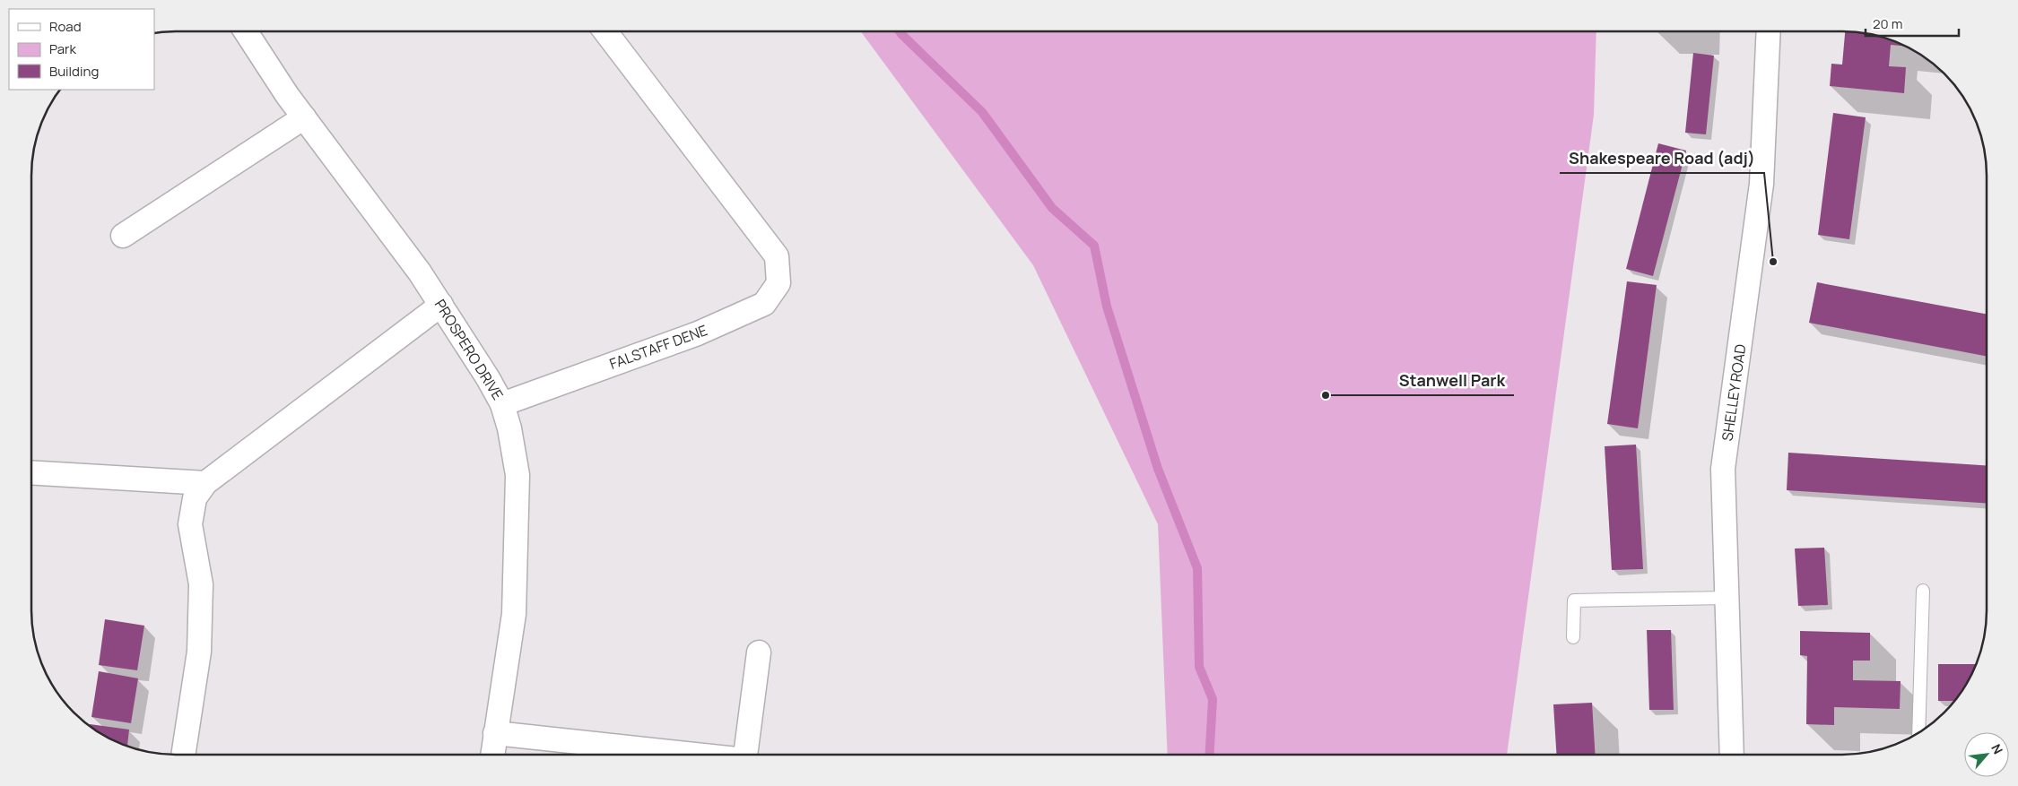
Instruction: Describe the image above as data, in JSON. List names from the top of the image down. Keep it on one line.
{"streets":{"street":["FALSTAFF DENE","PROSPERO DRIVE","SHELLEY ROAD"]},"crossings":[["FALSTAFF DENE","PROSPERO DRIVE"]],"places":["Shakespeare Road (adj)","Stanwell Park"],"legend":["Road","Park","Building"],"scale_bar":"20 m","north":"top right"}
